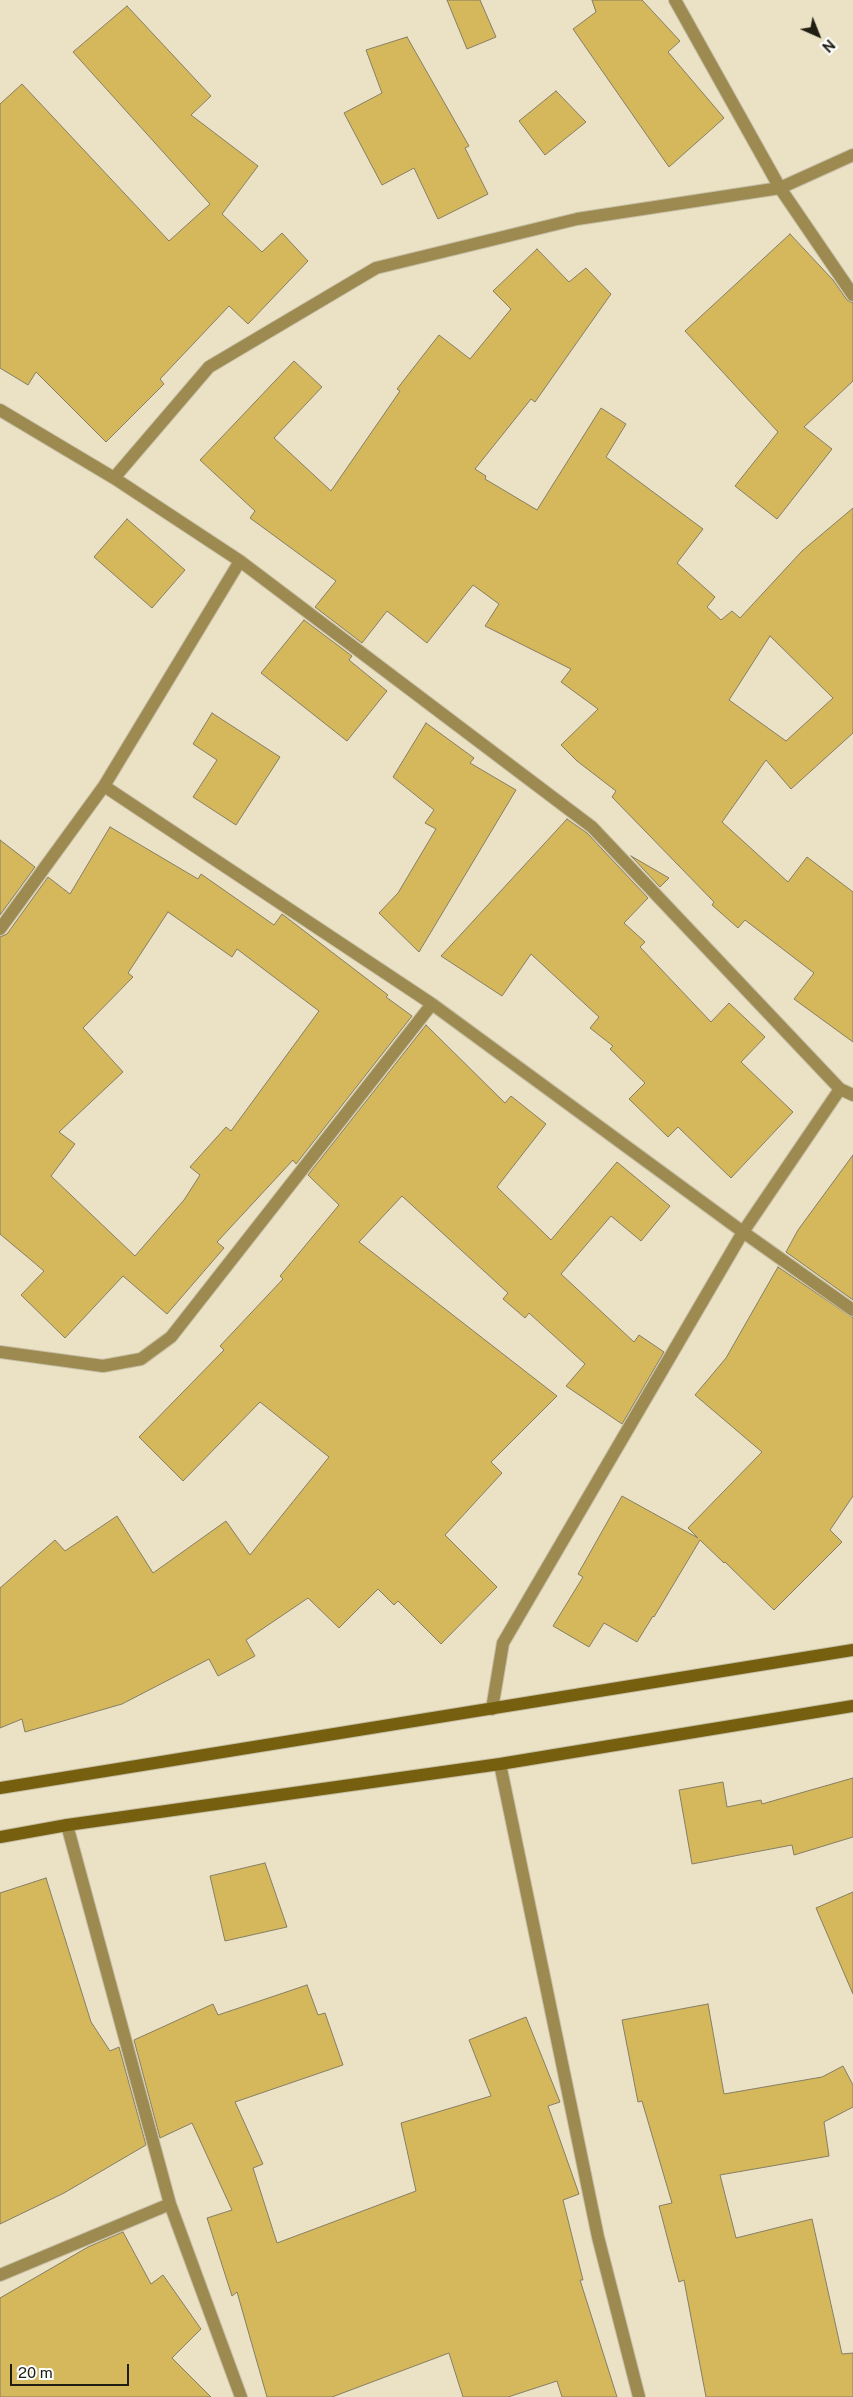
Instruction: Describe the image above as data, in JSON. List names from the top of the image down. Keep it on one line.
{"scale_bar":"20 m","north":"bottom right"}
